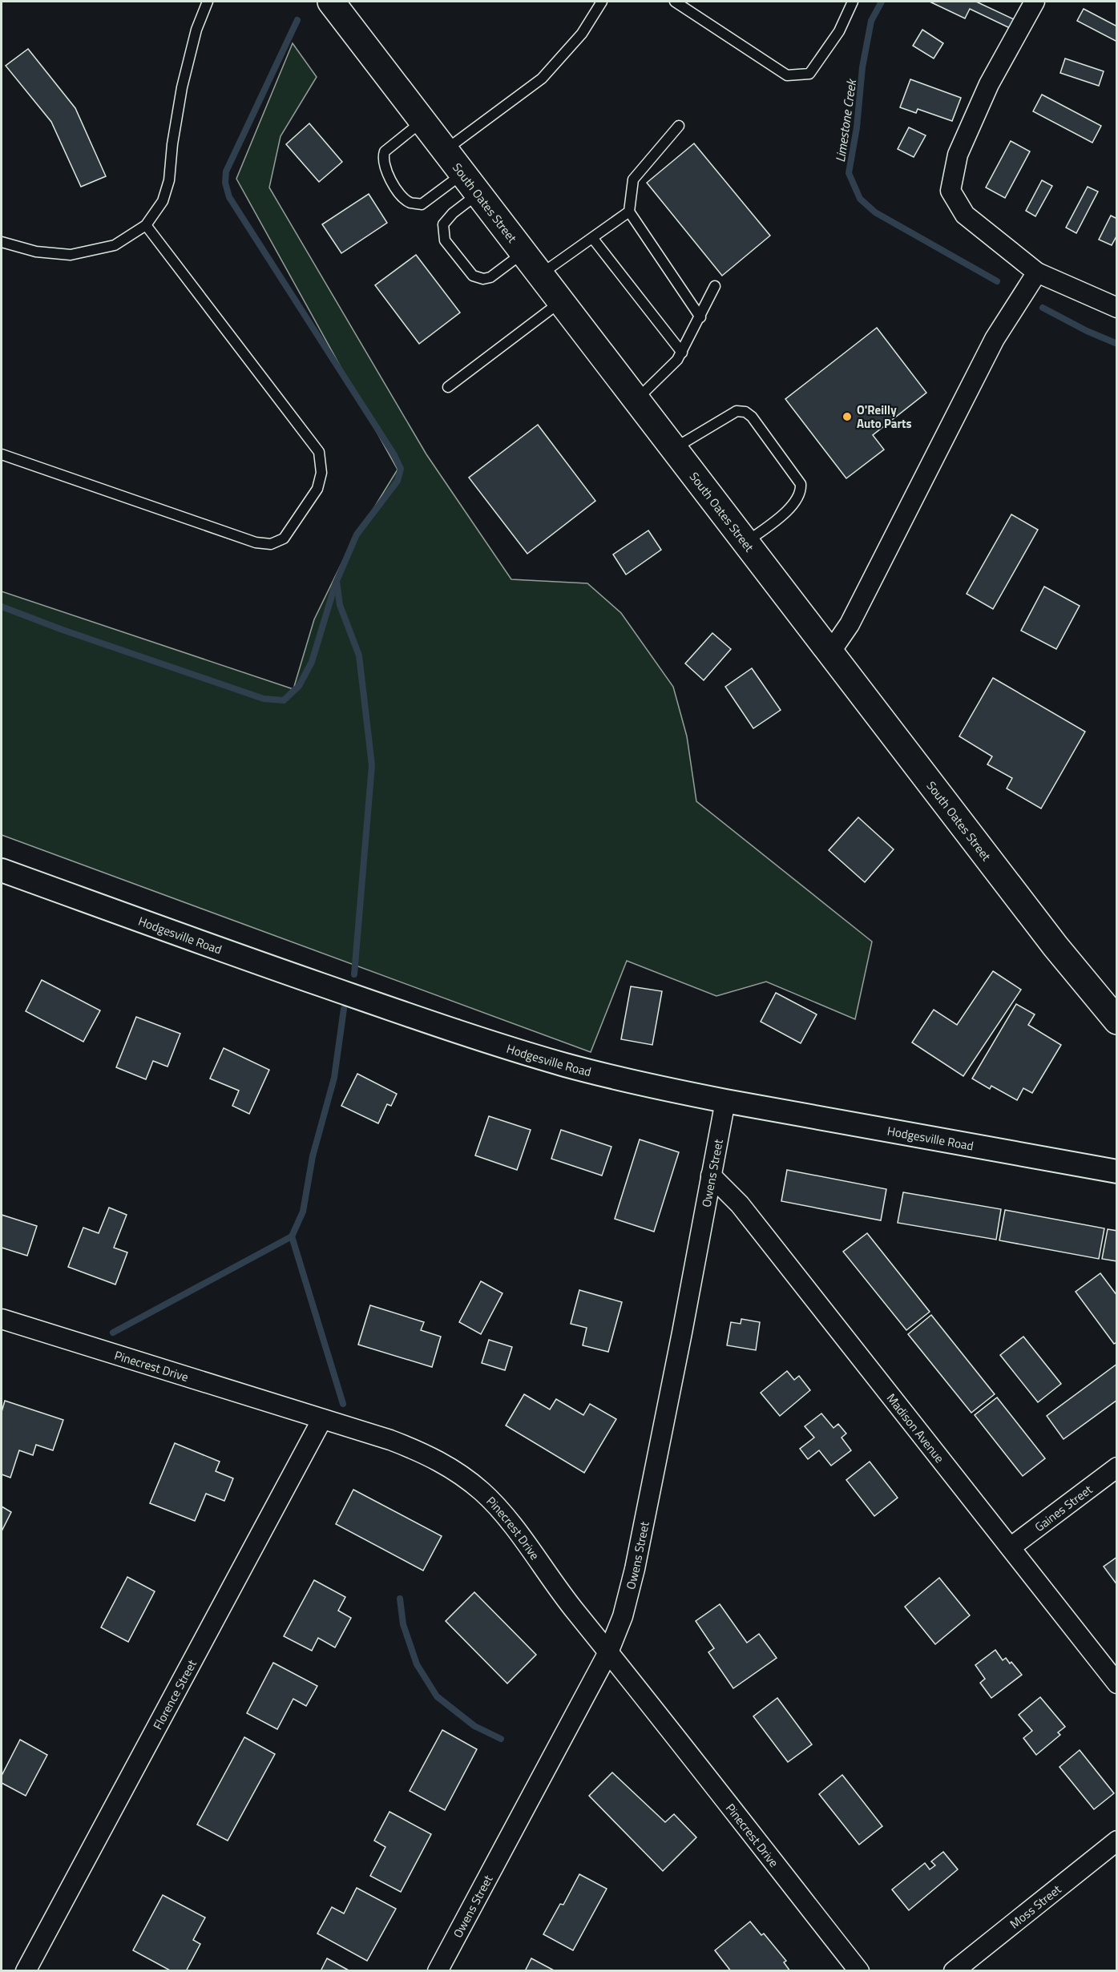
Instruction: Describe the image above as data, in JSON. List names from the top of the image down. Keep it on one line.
{"streets":{"main road":["South Oates Street"],"street":["Hodgesville Road","Owens Street","Pinecrest Drive","Madison Avenue","Gaines Street","Florence Street","Moss Street"]},"crossings":[["Hodgesville Road","Owens Street"],["Owens Street","Pinecrest Drive"],["Owens Street","Madison Avenue"],["Pinecrest Drive","Florence Street"],["Madison Avenue","Gaines Street"]],"water":["Limestone Creek"],"places":["O'Reilly Auto Parts"]}
